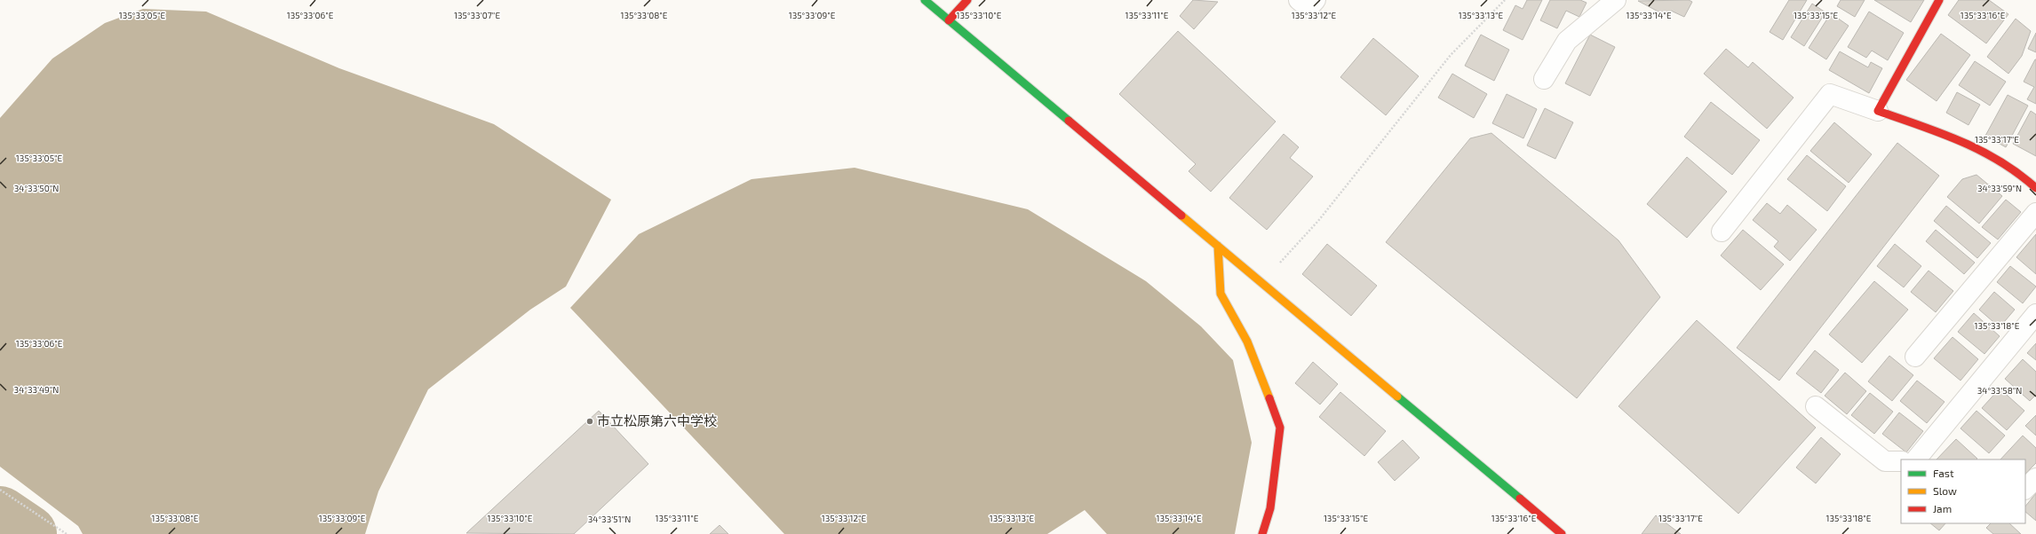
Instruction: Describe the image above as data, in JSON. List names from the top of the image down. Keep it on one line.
{"places":["市立松原第六中学校"],"legend":["Fast","Slow","Jam"],"coordinates":["135°33'05\"E","135°33'06\"E","135°33'07\"E","135°33'08\"E","135°33'10\"E","135°33'11\"E","135°33'13\"E","135°33'14\"E","135°33'15\"E","135°33'09\"E","135°33'12\"E","135°33'16\"E","135°33'17\"E","34°33'50\"N","34°33'59\"N","135°33'18\"E","34°33'49\"N","34°33'58\"N","34°33'51\"N"]}
